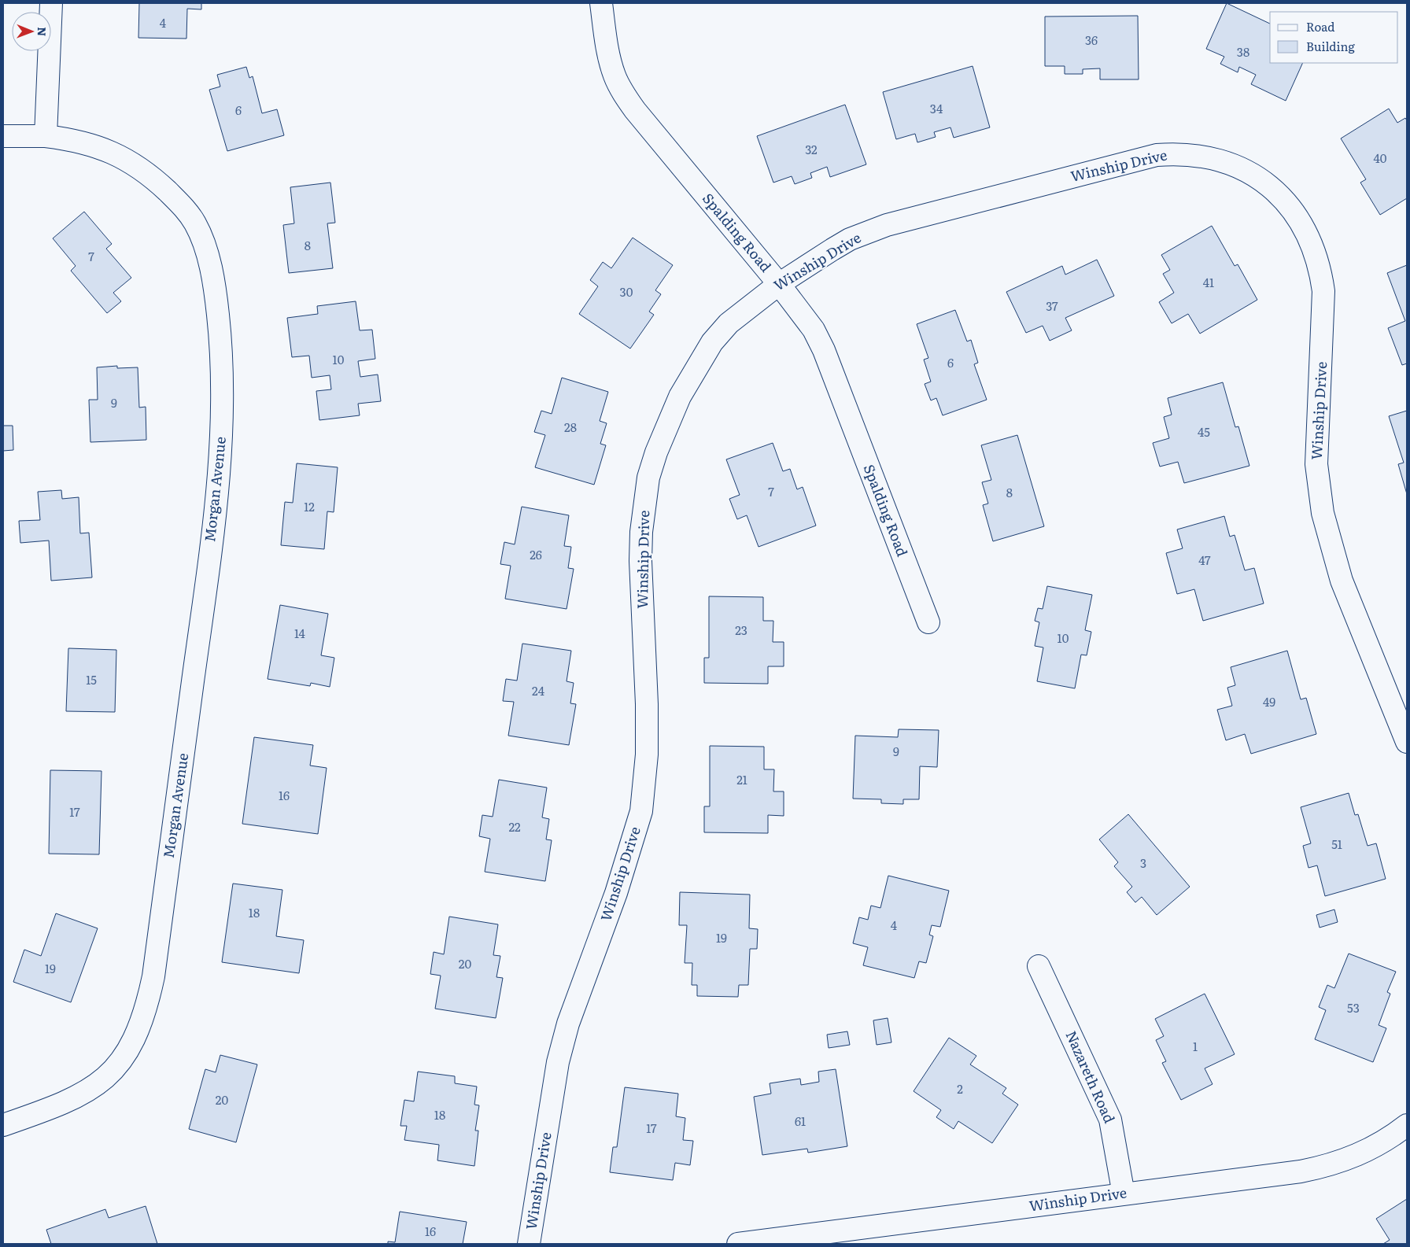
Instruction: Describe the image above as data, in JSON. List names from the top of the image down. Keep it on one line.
{"streets":{"street":["Winship Drive","Spalding Road","Morgan Avenue","Nazareth Road"]},"crossings":[["Winship Drive","Spalding Road"],["Winship Drive","Nazareth Road"]],"house_numbers":["4","36","38","34","6","32","40","8","7","41","30","37","10","6","9","28","45","7","8","12","26","47","23","14","10","15","24","49","9","21","16","17","22","51","3","18","4","19","20","19","53","1","2","20","18","61","17","16"],"legend":["Road","Building"],"north":"right"}
